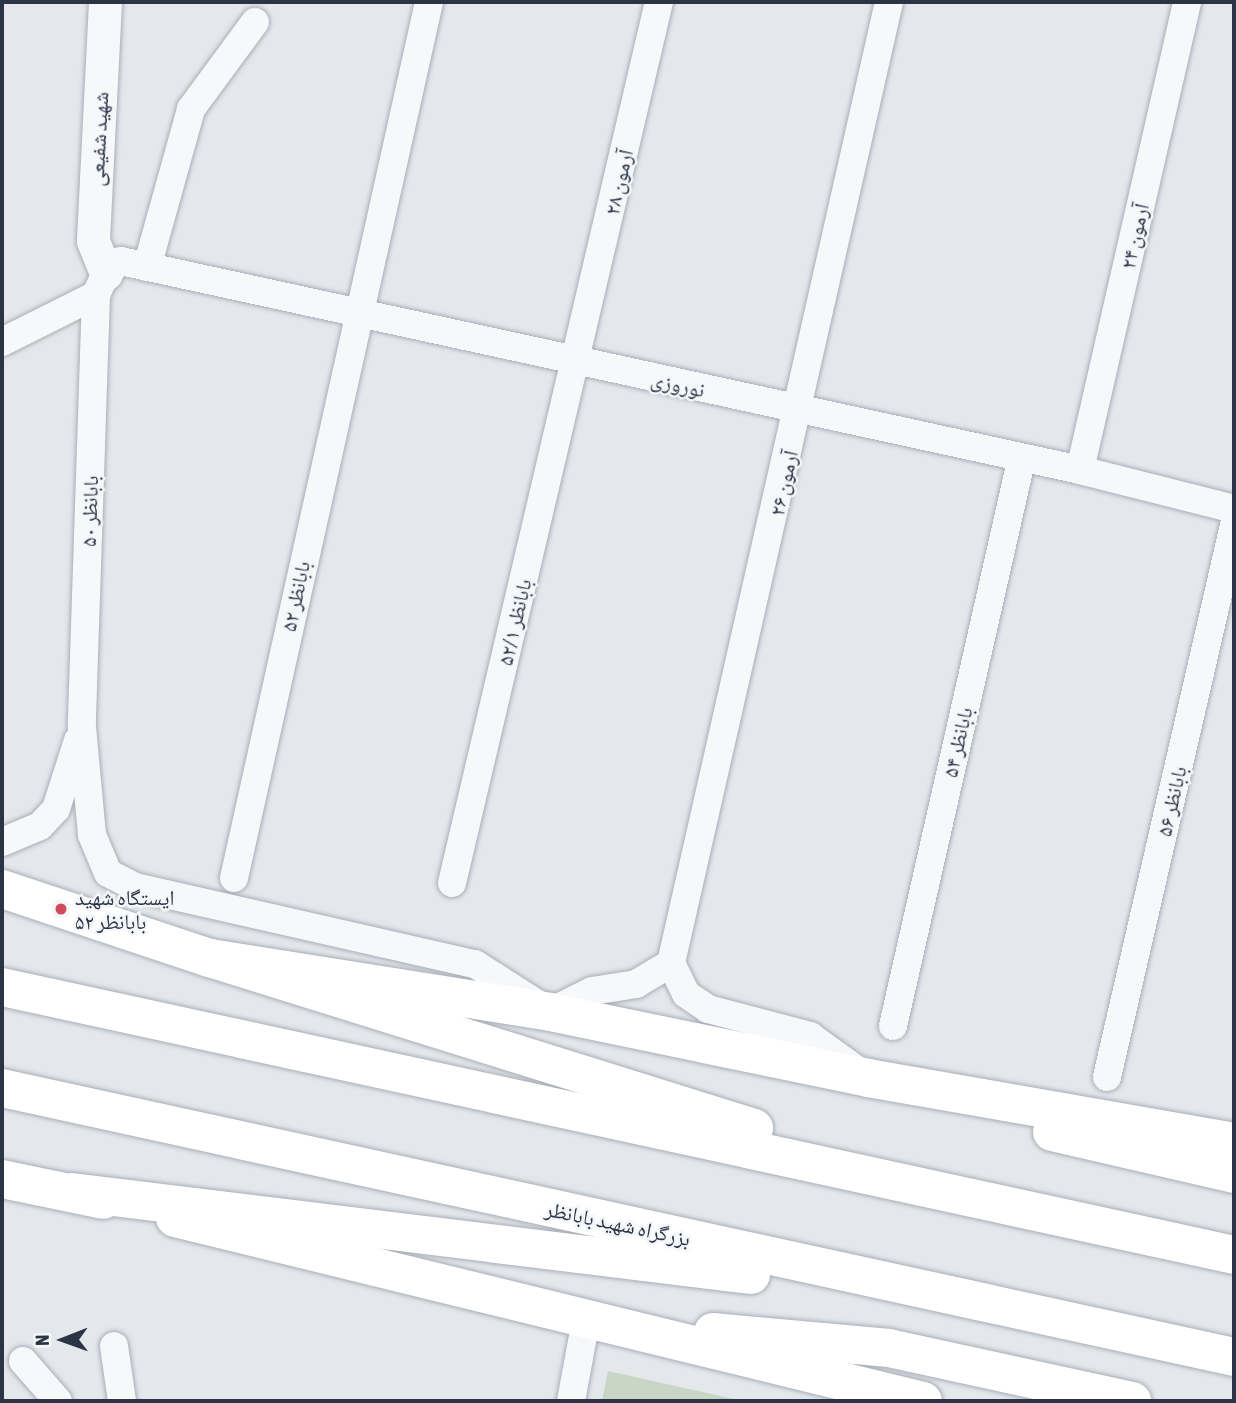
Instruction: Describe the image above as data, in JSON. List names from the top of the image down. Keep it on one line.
{"streets":{"main road":["بزرگراه شهید بابانظر"],"street":["شهید شفیعی","آرمون ۲۸","آرمون ۲۴","نوروزی","آرمون ۲۶","بابانظر ۵۰","بابانظر ۵۲","بابانظر ۵۲/۱","بابانظر ۵۴","بابانظر ۵۶"]},"crossings":[["شهید شفیعی","نوروزی"],["شهید شفیعی","بابانظر ۵۰"],["آرمون ۲۸","نوروزی"],["آرمون ۲۸","بابانظر ۵۲/۱"],["آرمون ۲۴","نوروزی"],["نوروزی","آرمون ۲۶"],["نوروزی","بابانظر ۵۰"],["نوروزی","بابانظر ۵۲"],["نوروزی","بابانظر ۵۲/۱"],["نوروزی","بابانظر ۵۴"]],"places":["ایستگاه شهید بابانظر ۵۲"],"north":"left"}
